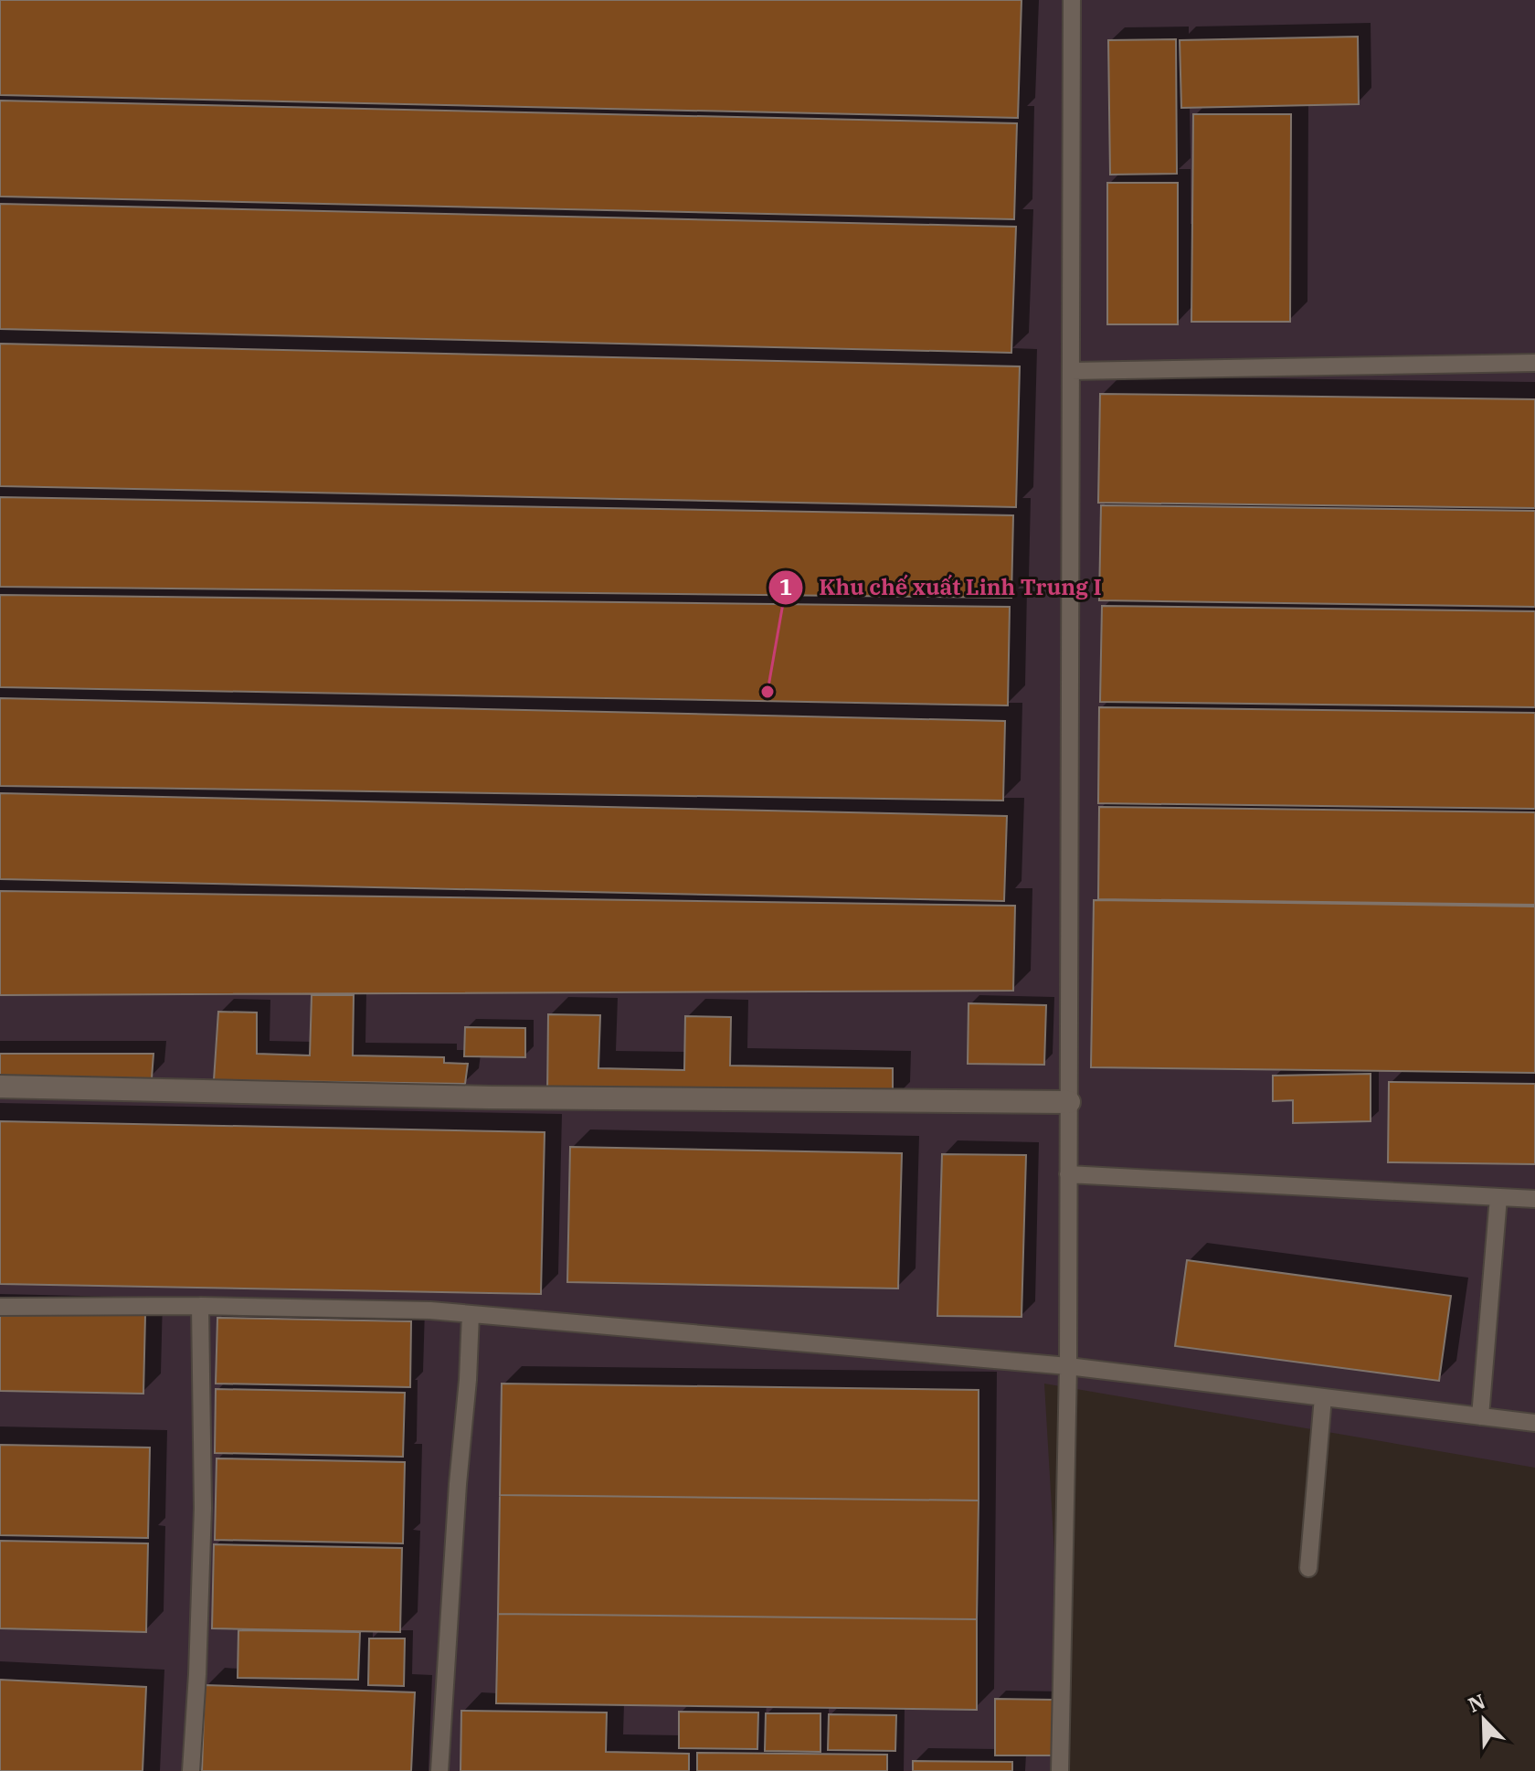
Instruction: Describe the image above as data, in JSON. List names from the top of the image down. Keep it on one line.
{"places":["Khu chế xuất Linh Trung I"],"north":"top left"}
